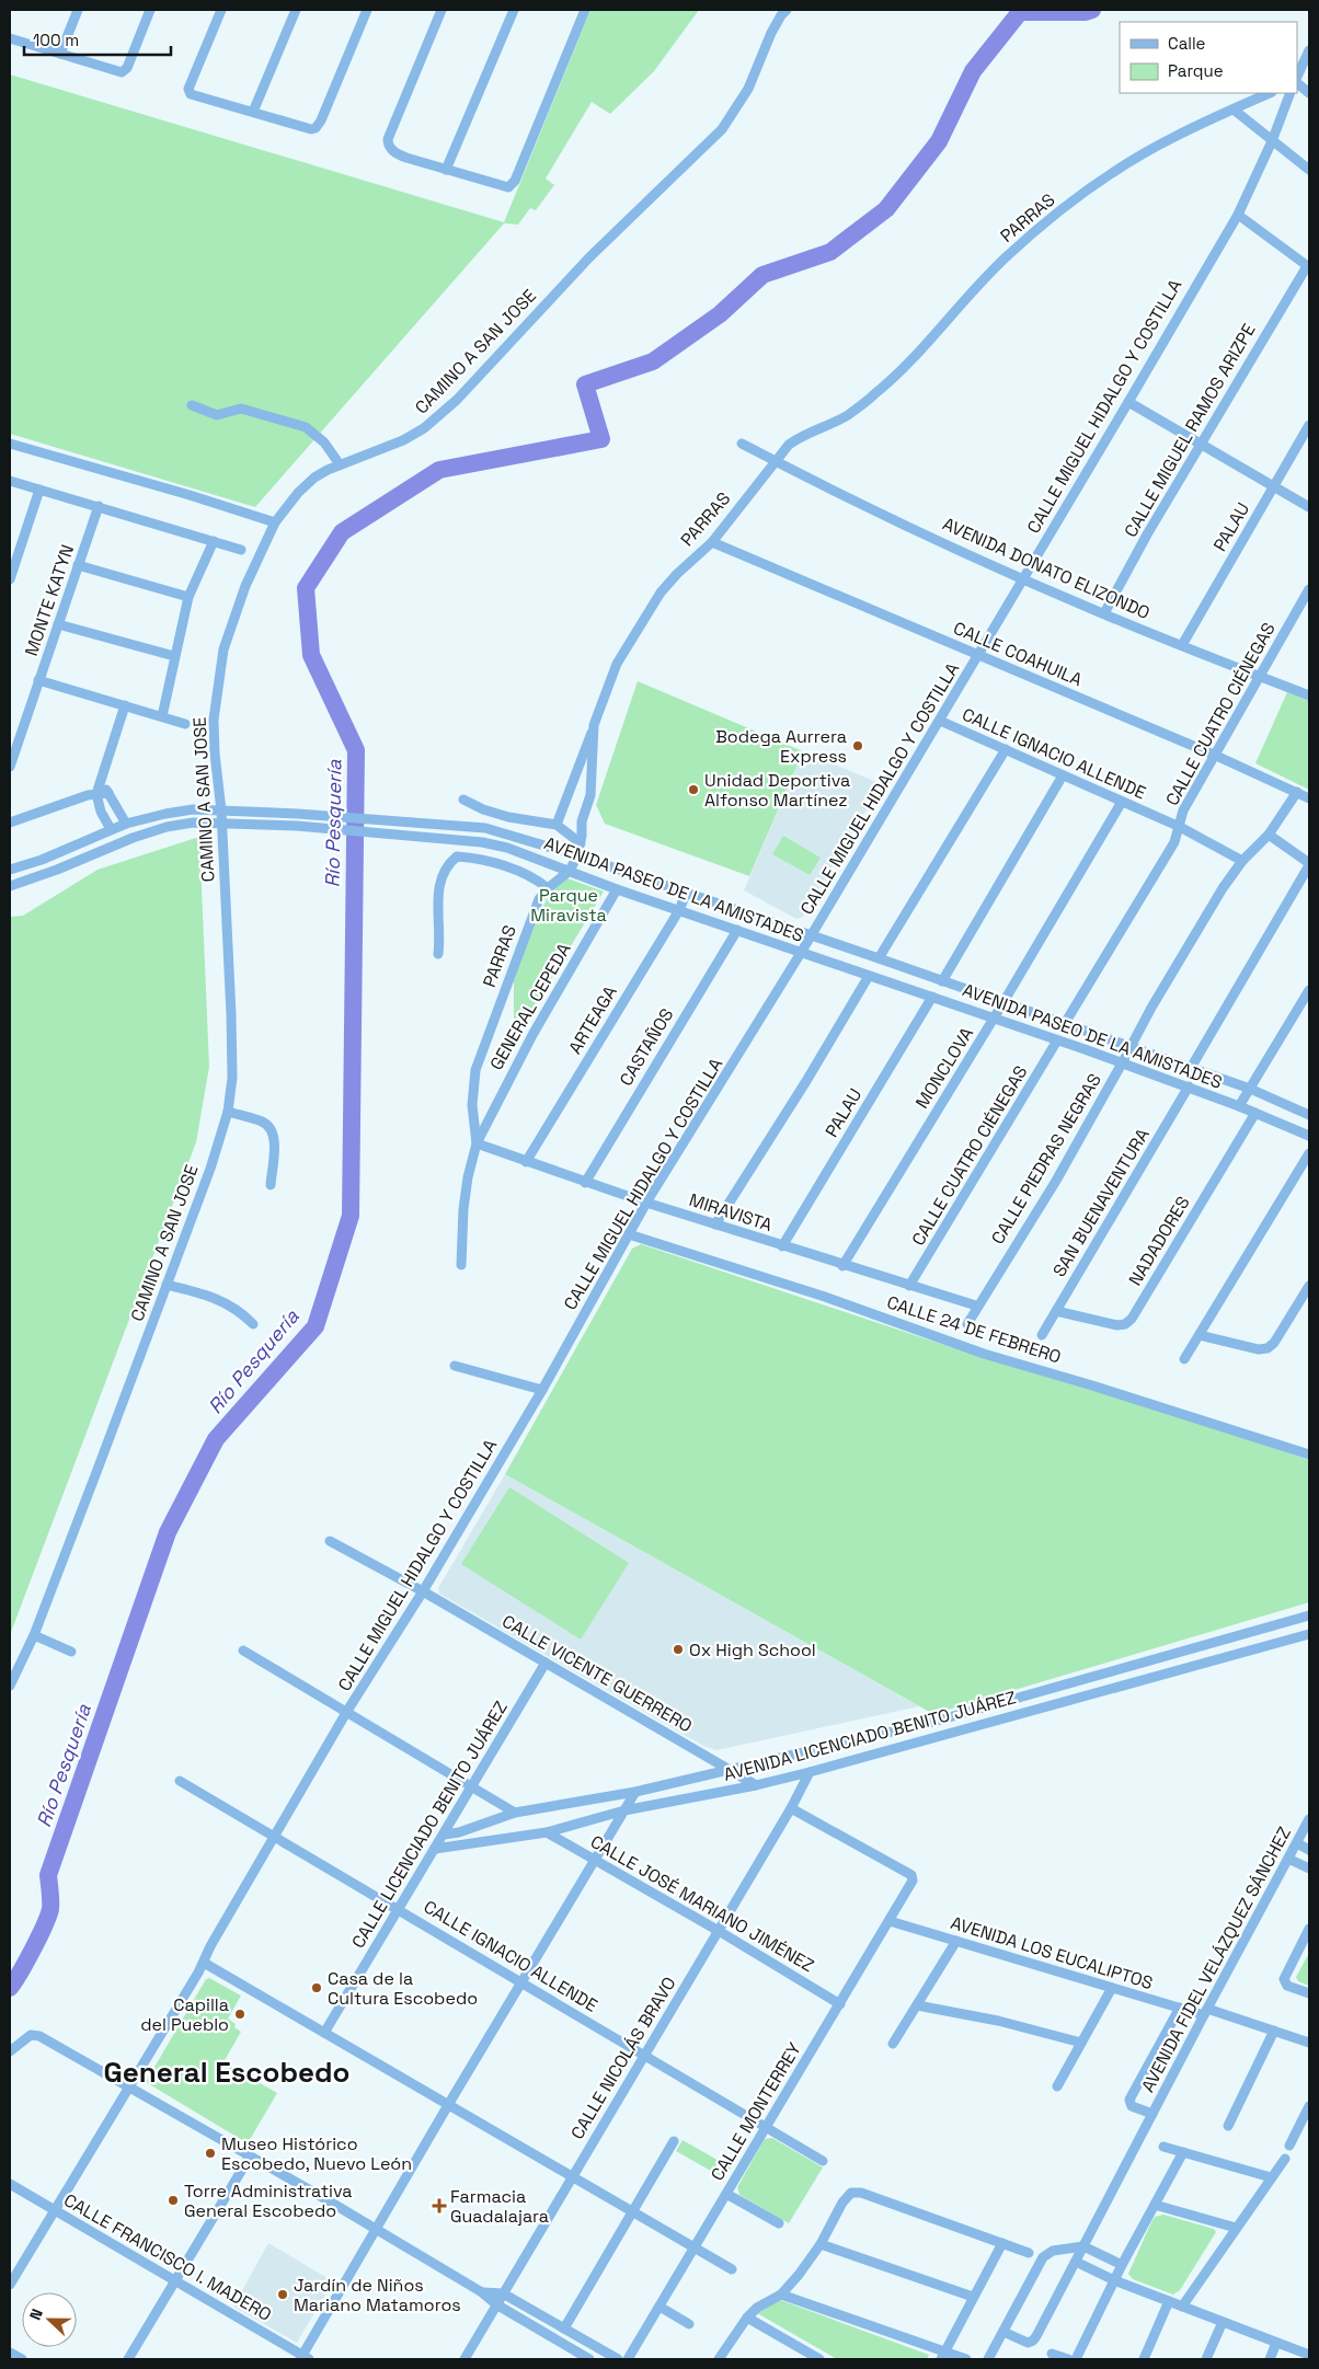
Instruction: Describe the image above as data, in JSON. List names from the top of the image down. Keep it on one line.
{"streets":{"street":["PARRAS","CAMINO A SAN JOSE","CALLE MIGUEL HIDALGO Y COSTILLA","CALLE MIGUEL RAMOS ARIZPE","PALAU","AVENIDA DONATO ELIZONDO","MONTE KATYN","CALLE COAHUILA","CALLE CUATRO CIÉNEGAS","CALLE IGNACIO ALLENDE","AVENIDA PASEO DE LA AMISTADES","GENERAL CEPEDA","ARTEAGA","CASTAÑOS","MONCLOVA","CALLE PIEDRAS NEGRAS","SAN BUENAVENTURA","MIRAVISTA","NADADORES","CALLE 24 DE FEBRERO","CALLE VICENTE GUERRERO","AVENIDA LICENCIADO BENITO JUÁREZ","CALLE LICENCIADO BENITO JUÁREZ","CALLE JOSÉ MARIANO JIMÉNEZ","AVENIDA LOS EUCALIPTOS","AVENIDA FIDEL VELÁZQUEZ SÁNCHEZ","CALLE NICOLÁS BRAVO","CALLE MONTERREY","CALLE FRANCISCO I. MADERO"]},"crossings":[["PARRAS","AVENIDA DONATO ELIZONDO"],["PARRAS","CALLE COAHUILA"],["PARRAS","AVENIDA PASEO DE LA AMISTADES"],["PARRAS","GENERAL CEPEDA"],["PARRAS","MIRAVISTA"],["CAMINO A SAN JOSE","AVENIDA PASEO DE LA AMISTADES"],["CALLE MIGUEL HIDALGO Y COSTILLA","AVENIDA DONATO ELIZONDO"],["CALLE MIGUEL HIDALGO Y COSTILLA","CALLE COAHUILA"],["CALLE MIGUEL HIDALGO Y COSTILLA","CALLE IGNACIO ALLENDE"],["CALLE MIGUEL HIDALGO Y COSTILLA","AVENIDA PASEO DE LA AMISTADES"],["CALLE MIGUEL HIDALGO Y COSTILLA","MIRAVISTA"],["CALLE MIGUEL HIDALGO Y COSTILLA","CALLE 24 DE FEBRERO"],["CALLE MIGUEL HIDALGO Y COSTILLA","CALLE VICENTE GUERRERO"],["CALLE MIGUEL HIDALGO Y COSTILLA","CALLE FRANCISCO I. MADERO"],["CALLE MIGUEL RAMOS ARIZPE","AVENIDA DONATO ELIZONDO"],["PALAU","AVENIDA DONATO ELIZONDO"],["PALAU","AVENIDA PASEO DE LA AMISTADES"],["PALAU","MIRAVISTA"],["AVENIDA DONATO ELIZONDO","CALLE CUATRO CIÉNEGAS"],["CALLE COAHUILA","CALLE CUATRO CIÉNEGAS"],["CALLE COAHUILA","CALLE PIEDRAS NEGRAS"],["CALLE CUATRO CIÉNEGAS","CALLE IGNACIO ALLENDE"],["CALLE CUATRO CIÉNEGAS","AVENIDA PASEO DE LA AMISTADES"],["CALLE CUATRO CIÉNEGAS","MIRAVISTA"],["CALLE IGNACIO ALLENDE","MONCLOVA"],["CALLE IGNACIO ALLENDE","CALLE PIEDRAS NEGRAS"],["CALLE IGNACIO ALLENDE","CALLE LICENCIADO BENITO JUÁREZ"],["CALLE IGNACIO ALLENDE","CALLE NICOLÁS BRAVO"],["CALLE IGNACIO ALLENDE","CALLE MONTERREY"],["AVENIDA PASEO DE LA AMISTADES","GENERAL CEPEDA"],["AVENIDA PASEO DE LA AMISTADES","ARTEAGA"],["AVENIDA PASEO DE LA AMISTADES","CASTAÑOS"],["AVENIDA PASEO DE LA AMISTADES","MONCLOVA"],["AVENIDA PASEO DE LA AMISTADES","CALLE PIEDRAS NEGRAS"],["AVENIDA PASEO DE LA AMISTADES","SAN BUENAVENTURA"],["AVENIDA PASEO DE LA AMISTADES","NADADORES"],["GENERAL CEPEDA","MIRAVISTA"],["ARTEAGA","MIRAVISTA"],["CASTAÑOS","MIRAVISTA"],["MONCLOVA","MIRAVISTA"],["CALLE PIEDRAS NEGRAS","MIRAVISTA"],["SAN BUENAVENTURA","NADADORES"],["CALLE VICENTE GUERRERO","AVENIDA LICENCIADO BENITO JUÁREZ"],["CALLE VICENTE GUERRERO","CALLE LICENCIADO BENITO JUÁREZ"],["AVENIDA LICENCIADO BENITO JUÁREZ","CALLE LICENCIADO BENITO JUÁREZ"],["AVENIDA LICENCIADO BENITO JUÁREZ","CALLE JOSÉ MARIANO JIMÉNEZ"],["AVENIDA LICENCIADO BENITO JUÁREZ","CALLE NICOLÁS BRAVO"],["CALLE JOSÉ MARIANO JIMÉNEZ","CALLE NICOLÁS BRAVO"],["CALLE JOSÉ MARIANO JIMÉNEZ","CALLE MONTERREY"],["AVENIDA LOS EUCALIPTOS","AVENIDA FIDEL VELÁZQUEZ SÁNCHEZ"],["AVENIDA LOS EUCALIPTOS","CALLE MONTERREY"],["CALLE NICOLÁS BRAVO","CALLE MONTERREY"]],"districts":["General Escobedo"],"water":["Río Pesquería"],"parks":["Parque Miravista"],"places":{"other":["Bodega Aurrera Express","Unidad Deportiva Alfonso Martínez","Ox High School","Casa de la Cultura Escobedo","Capilla del Pueblo","Museo Histórico Escobedo, Nuevo León","Torre Administrativa General Escobedo","Jardín de Niños Mariano Matamoros"],"health":["Farmacia Guadalajara"]},"legend":["Calle","Parque"],"scale_bar":"100 m","north":"left"}
